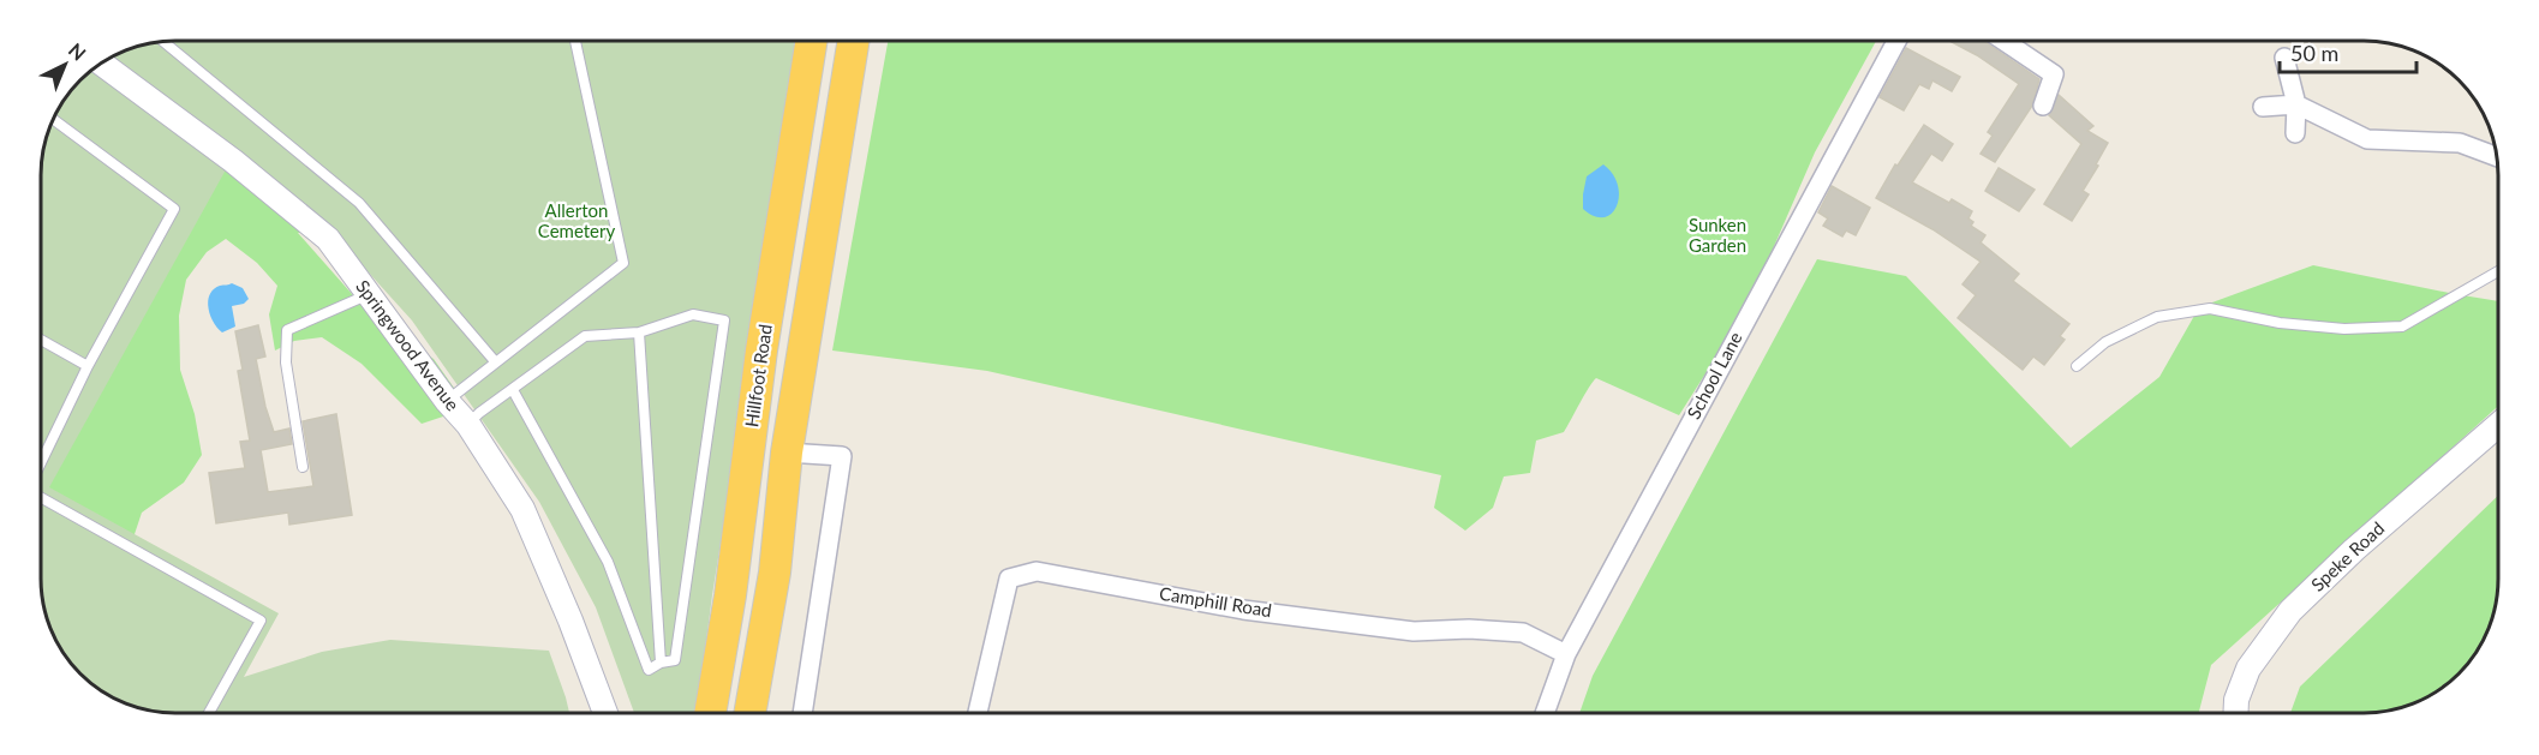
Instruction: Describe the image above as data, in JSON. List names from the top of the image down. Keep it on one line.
{"streets":{"highway":["Hillfoot Road"],"street":["Springwood Avenue","School Lane","Speke Road","Camphill Road"]},"crossings":[["School Lane","Camphill Road"]],"parks":["Allerton Cemetery","Sunken Garden"],"scale_bar":"50 m","north":"top right"}
